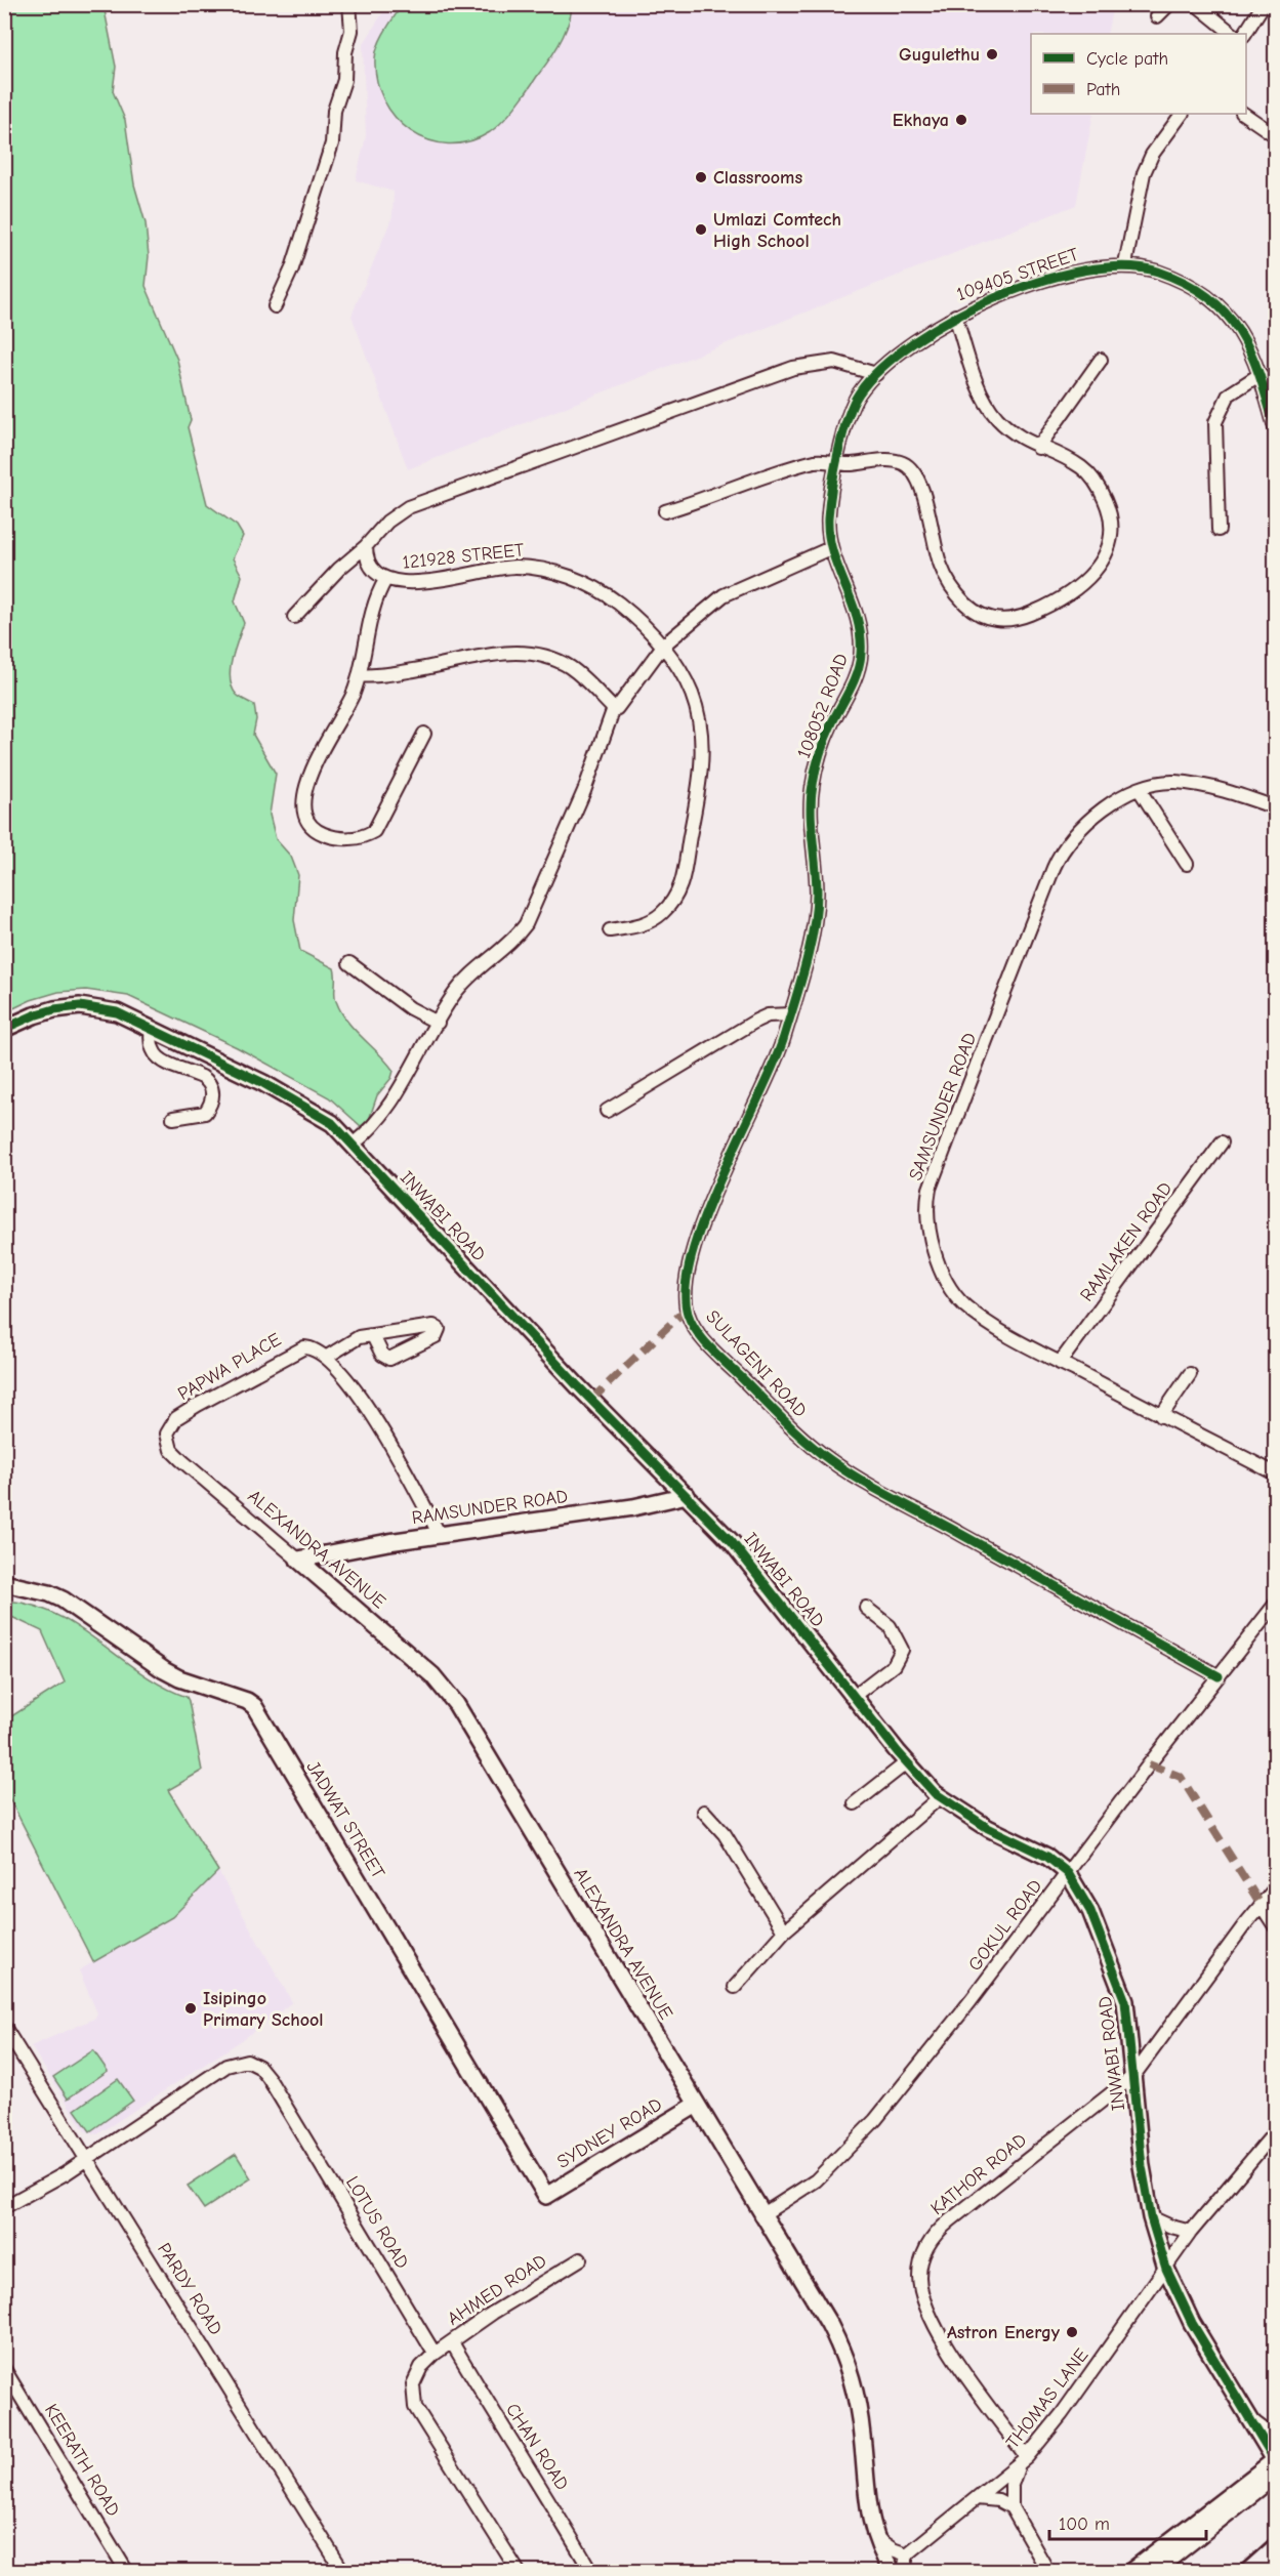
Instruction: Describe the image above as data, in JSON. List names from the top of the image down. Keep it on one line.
{"streets":{"street":["109405 STREET","121928 STREET","108052 ROAD","SAMSUNDER ROAD","INWABI ROAD","RAMLAKEN ROAD","SULAGENI ROAD","PAPWA PLACE","RAMSUNDER ROAD","ALEXANDRA AVENUE","JADWAT STREET","GOKUL ROAD","SYDNEY ROAD","KATHOR ROAD","LOTUS ROAD","PARDY ROAD","AHMED ROAD","THOMAS LANE","CHAN ROAD","KEERATH ROAD"]},"crossings":[["109405 STREET","108052 ROAD"],["108052 ROAD","SULAGENI ROAD"],["SAMSUNDER ROAD","RAMLAKEN ROAD"],["INWABI ROAD","RAMSUNDER ROAD"],["INWABI ROAD","GOKUL ROAD"],["INWABI ROAD","KATHOR ROAD"],["INWABI ROAD","THOMAS LANE"],["SULAGENI ROAD","GOKUL ROAD"],["PAPWA PLACE","ALEXANDRA AVENUE"],["RAMSUNDER ROAD","ALEXANDRA AVENUE"],["ALEXANDRA AVENUE","GOKUL ROAD"],["ALEXANDRA AVENUE","SYDNEY ROAD"],["JADWAT STREET","SYDNEY ROAD"],["KATHOR ROAD","THOMAS LANE"],["LOTUS ROAD","PARDY ROAD"],["LOTUS ROAD","AHMED ROAD"],["AHMED ROAD","CHAN ROAD"]],"places":["Gugulethu","Ekhaya","Classrooms","Umlazi Comtech High School","Isipingo Primary School","Astron Energy"],"legend":["Cycle path","Path"],"scale_bar":"100 m"}
